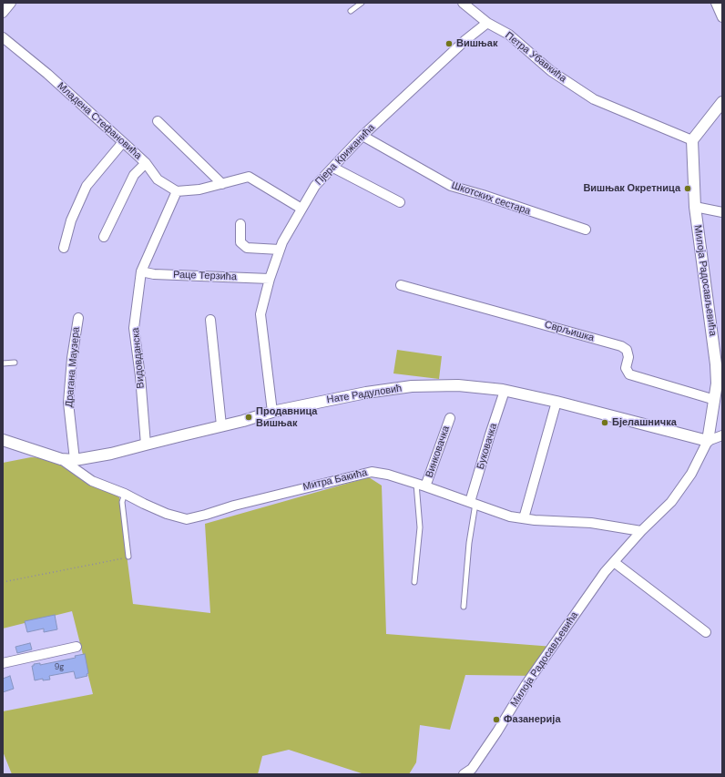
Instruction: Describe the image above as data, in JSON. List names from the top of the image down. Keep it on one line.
{"streets":{"street":["Петра Убавкића","Младена Стефановића","Пјера Крижанића","Шкотских сестара","Раце Терзића","Милоја Радосављевића","Сврљишка","Видовданска","Драгана Маузера","Нате Радуловић","Буковачка","Винковачка","Митра Бакића"]},"crossings":[["Петра Убавкића","Пјера Крижанића"],["Петра Убавкића","Милоја Радосављевића"],["Младена Стефановића","Видовданска"],["Пјера Крижанића","Шкотских сестара"],["Пјера Крижанића","Раце Терзића"],["Пјера Крижанића","Нате Радуловић"],["Раце Терзића","Видовданска"],["Милоја Радосављевића","Сврљишка"],["Милоја Радосављевића","Нате Радуловић"],["Милоја Радосављевића","Митра Бакића"],["Видовданска","Нате Радуловић"],["Драгана Маузера","Нате Радуловић"],["Нате Радуловић","Буковачка"],["Нате Радуловић","Митра Бакића"],["Буковачка","Митра Бакића"],["Винковачка","Митра Бакића"]],"places":["Вишњак","Вишњак Окретница","Продавница Вишњак","Бјелашничка","Фазанерија"],"house_numbers":["9g"]}
